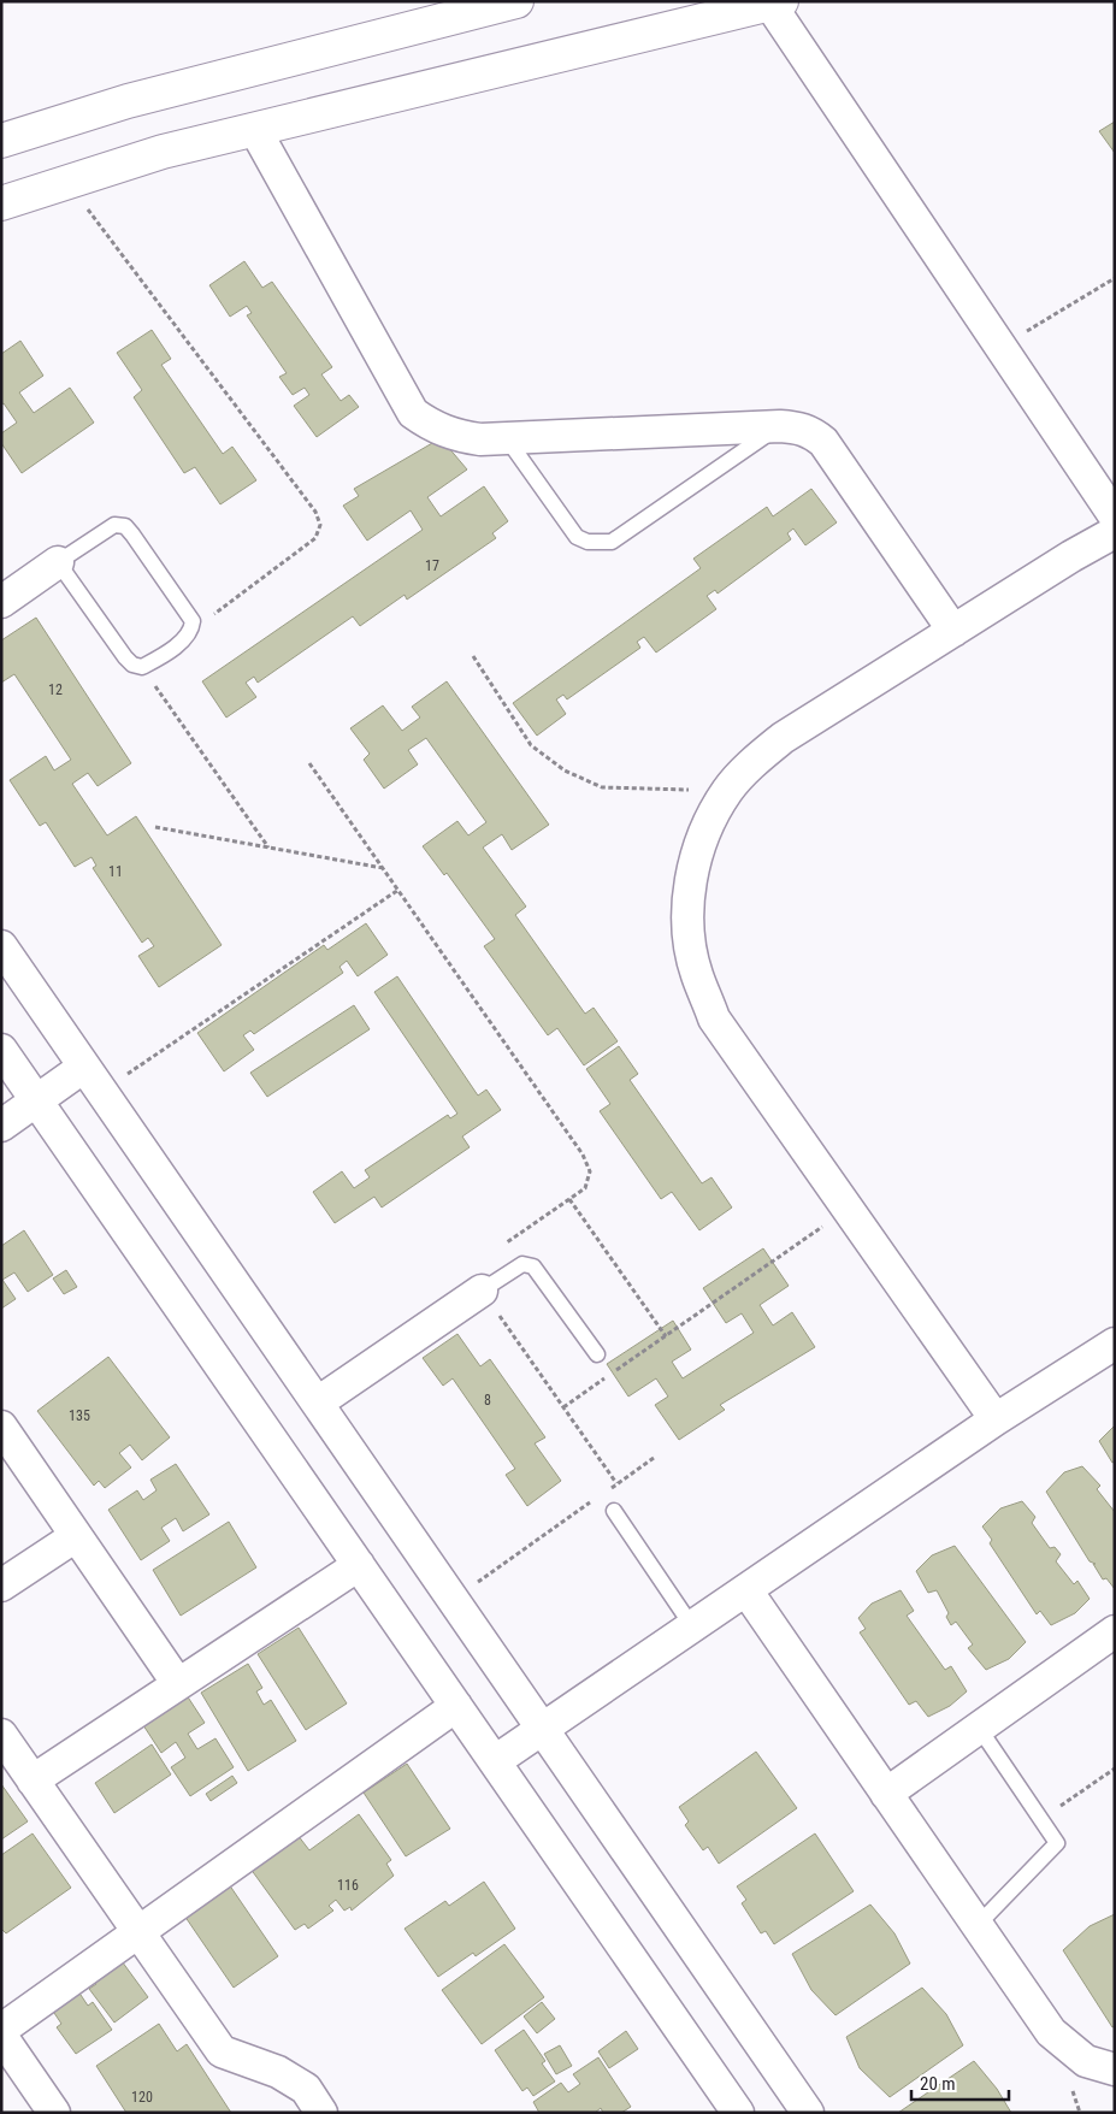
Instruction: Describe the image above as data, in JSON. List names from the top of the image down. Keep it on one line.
{"house_numbers":["17","12","11","8","135","116","120"],"scale_bar":"20 m"}
